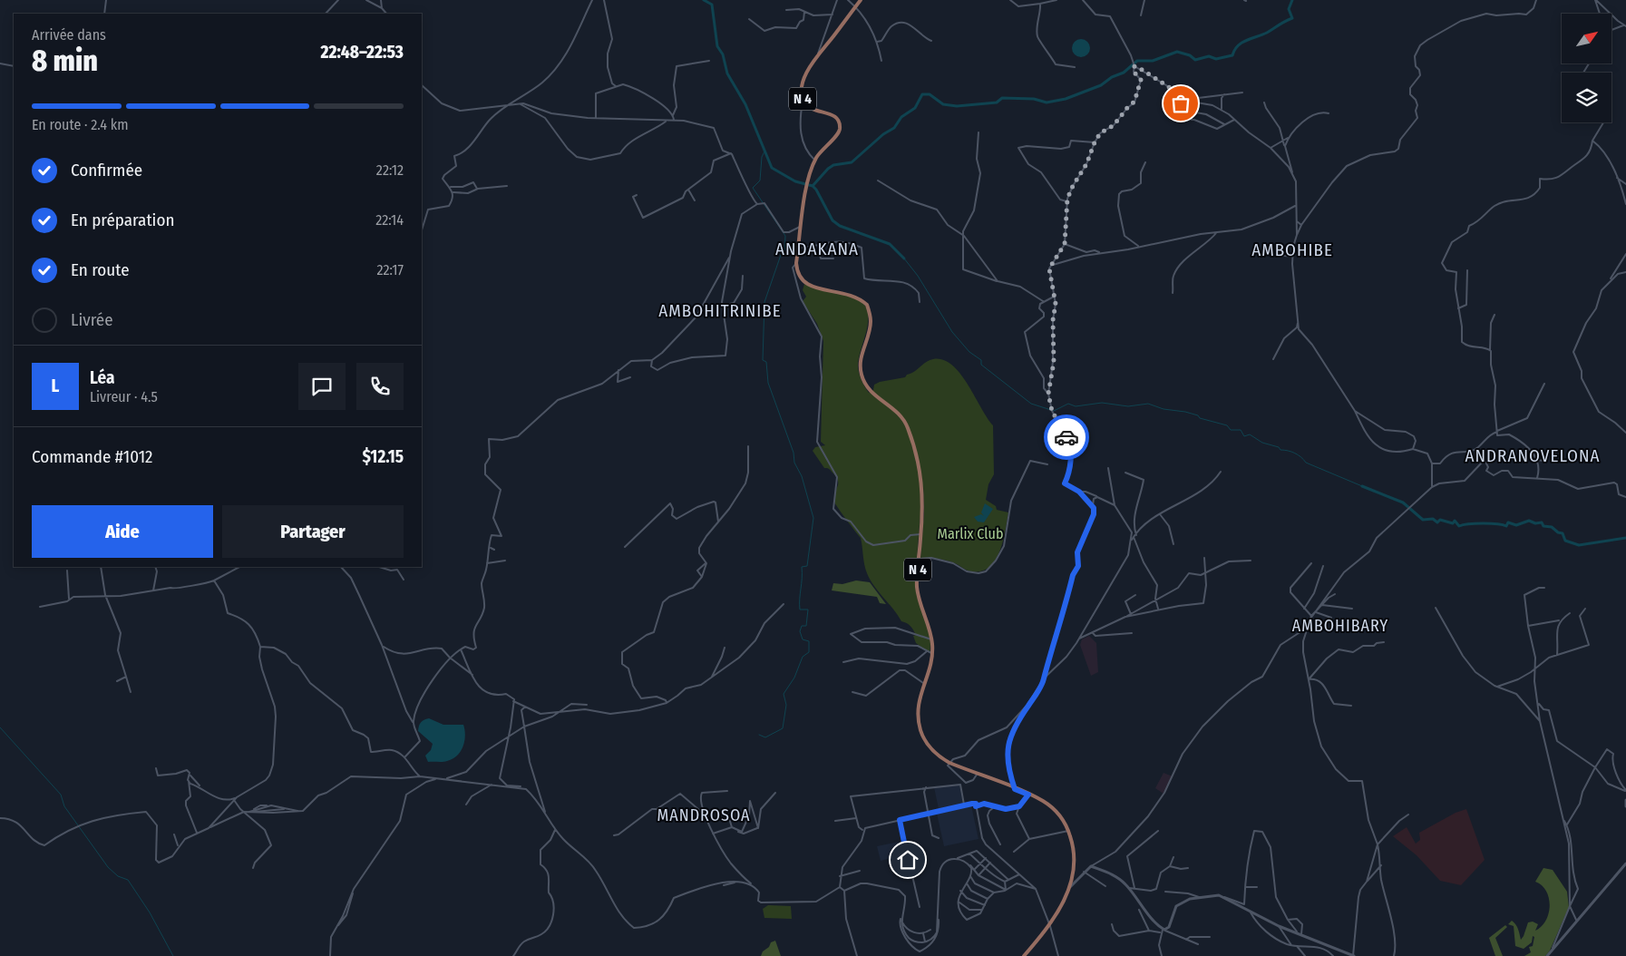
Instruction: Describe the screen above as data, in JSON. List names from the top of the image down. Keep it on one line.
{"streets":{"main road":["N 4"]},"districts":["ANDAKANA","AMBOHIBE","AMBOHITRINIBE","ANDRANOVELONA","AMBOHIBARY","MANDROSOA"],"parks":["Marlix Club"],"north":"top right","page":{"heading":["8 min","Arrivée dans","22:48–22:53"],"panel":["Léa","Livreur · 4.5","Commande #1012","$12.15"],"bar":"En route · 2.4 km","list":[["Confirmée","22:12"],["En préparation","22:14"],["En route","22:17"],"Livrée"],"round":"L","buttons":["Aide","Partager"]}}
